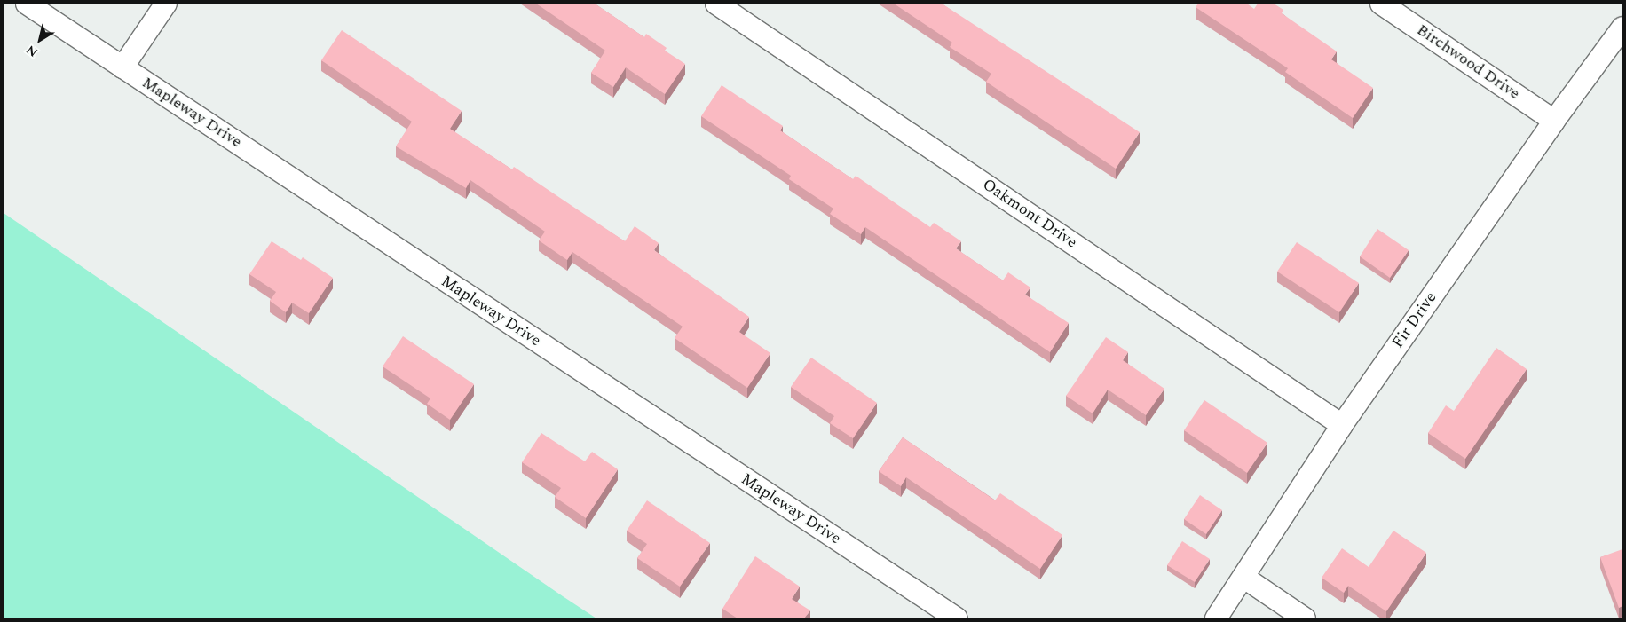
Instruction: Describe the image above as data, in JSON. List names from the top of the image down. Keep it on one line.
{"streets":{"street":["Birchwood Drive","Mapleway Drive","Oakmont Drive","Fir Drive"]},"crossings":[["Birchwood Drive","Fir Drive"],["Oakmont Drive","Fir Drive"]],"north":"bottom left"}
